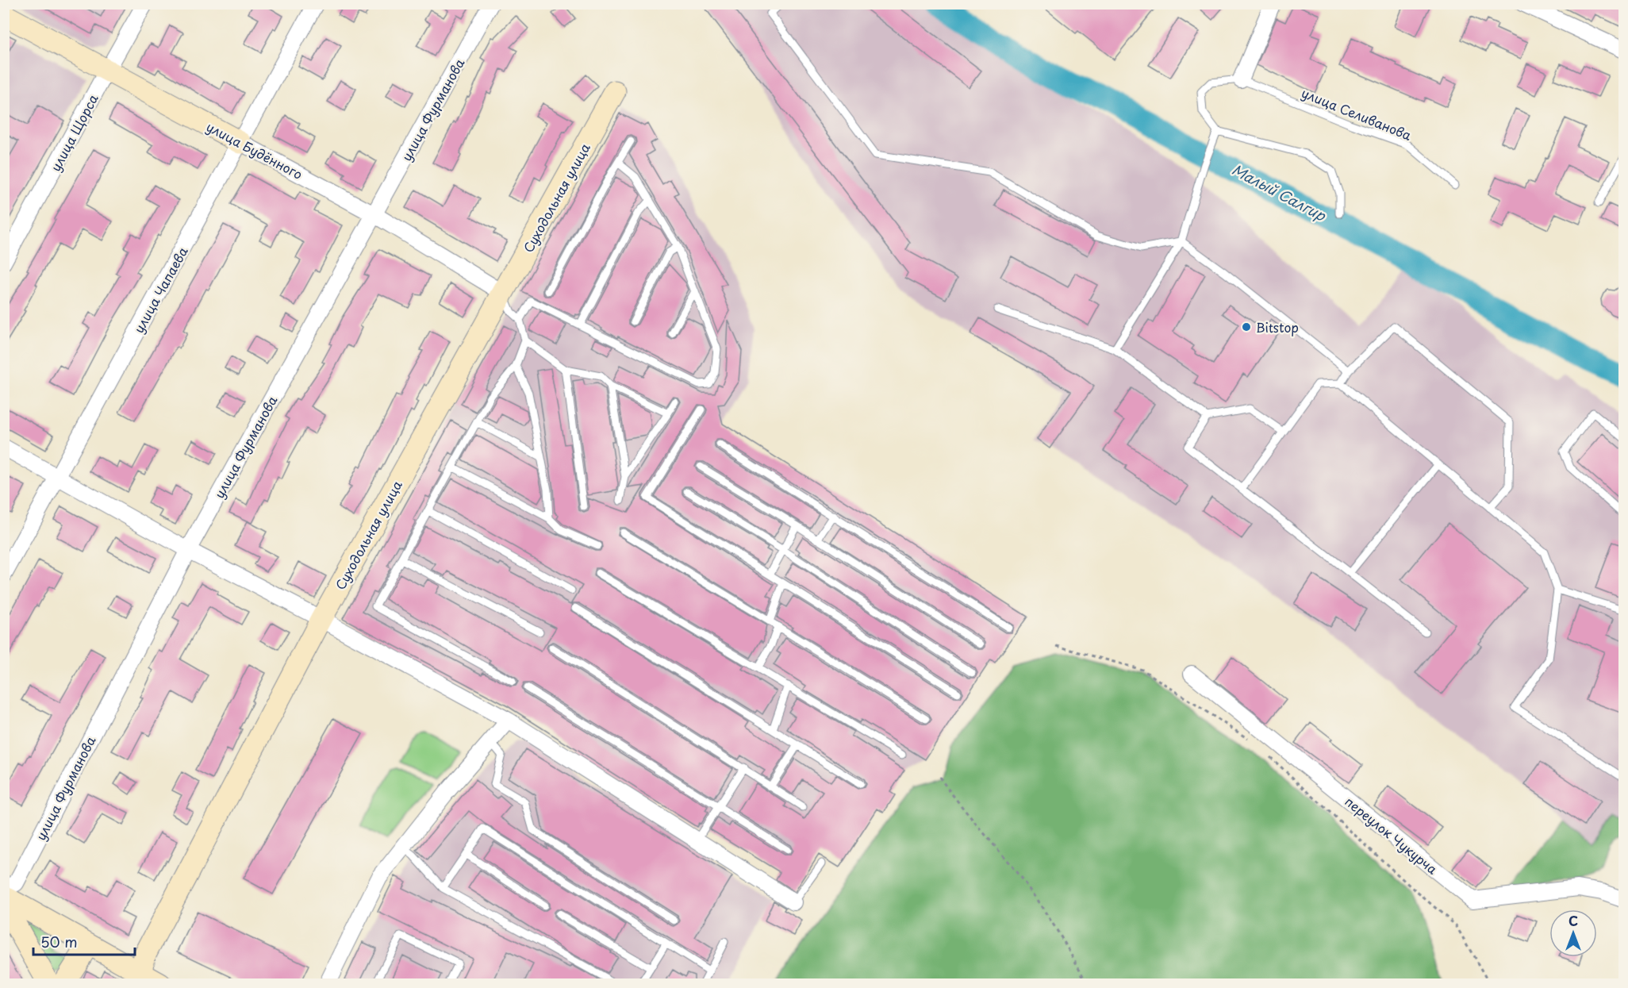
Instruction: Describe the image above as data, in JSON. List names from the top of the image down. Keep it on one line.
{"streets":{"street":["улица Фурманова","улица Щорса","улица Будённого","Суходольная улица","улица Чапаева","переулок Чукурча"],"lane":["улица Селиванова"]},"crossings":[["улица Фурманова","улица Будённого"],["улица Щорса","улица Будённого"],["улица Будённого","Суходольная улица"],["улица Будённого","улица Чапаева"]],"water":["Малый Салгир"],"places":["Bitstop"],"scale_bar":"50 m","north":"top"}
